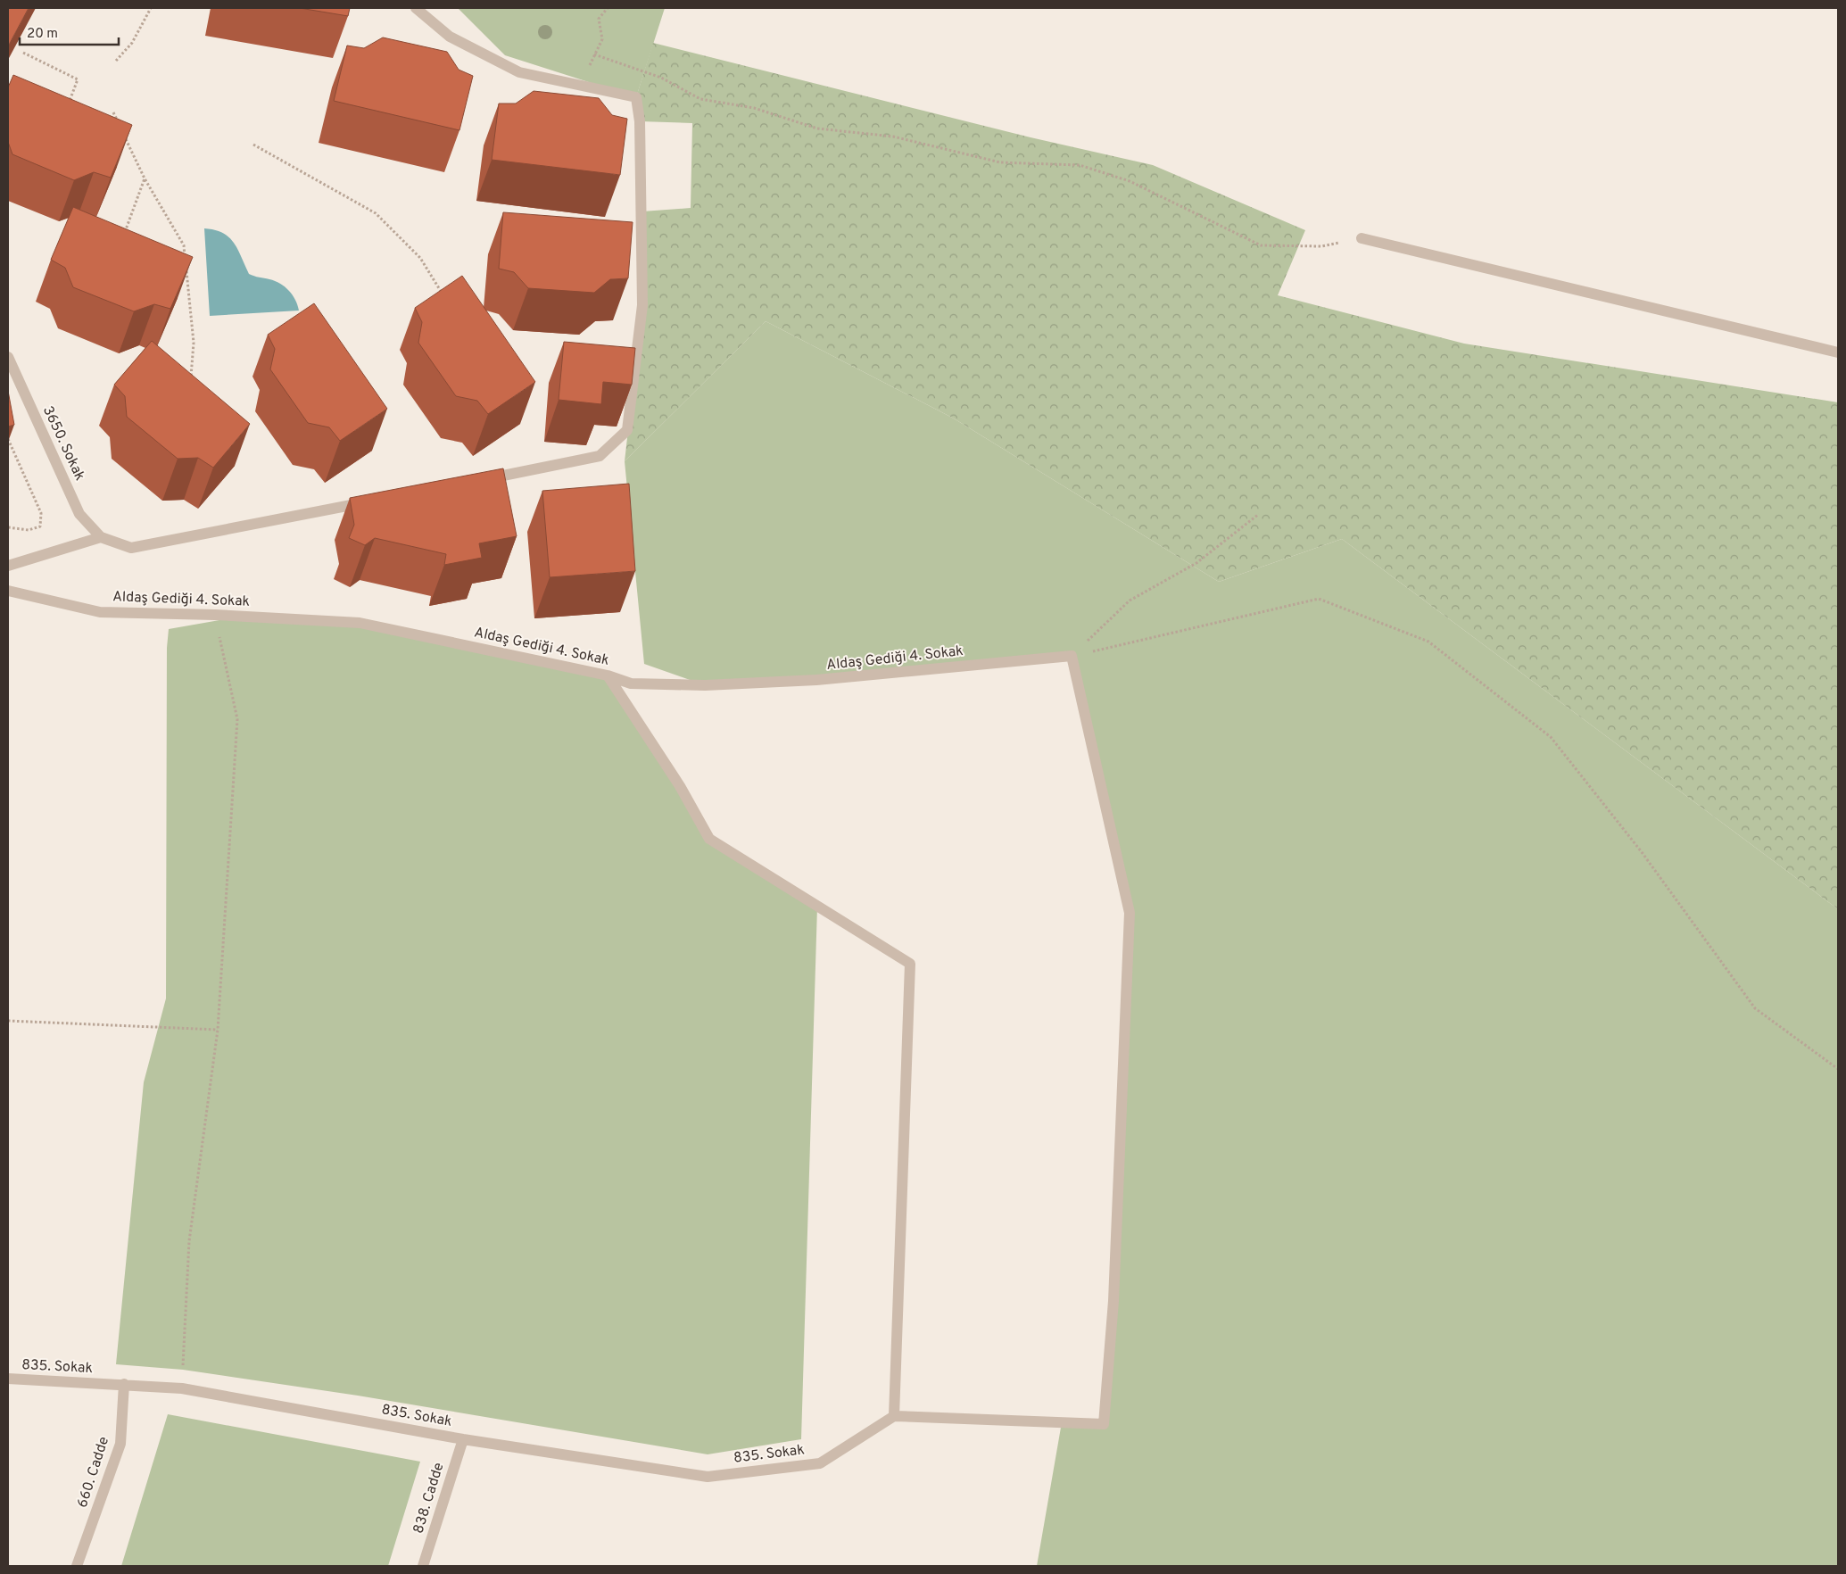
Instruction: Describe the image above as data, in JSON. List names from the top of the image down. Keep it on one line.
{"streets":{"street":["3650. Sokak","Aldaş Gediği 4. Sokak","835. Sokak","660. Cadde","838. Cadde"]},"crossings":[["835. Sokak","660. Cadde"],["835. Sokak","838. Cadde"]],"scale_bar":"20 m"}
